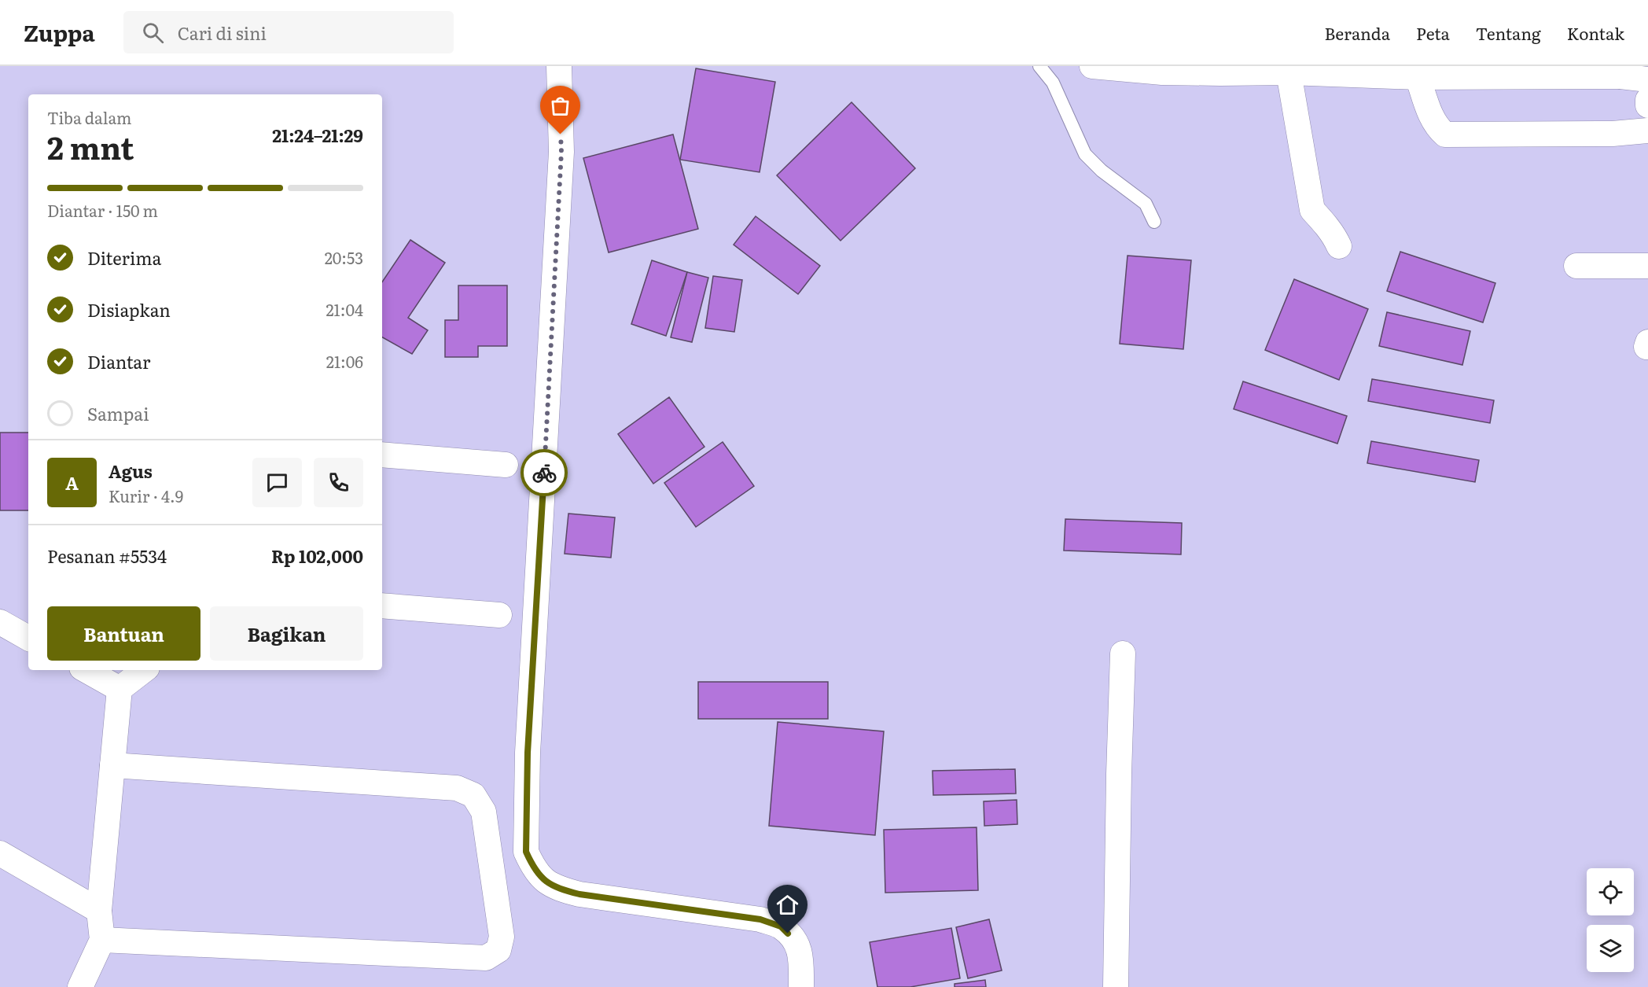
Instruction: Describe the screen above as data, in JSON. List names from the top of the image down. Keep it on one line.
{"page":{"header":"Zuppa","search":"Cari di sini","nav":["Beranda","Peta","Tentang","Kontak"],"heading":["2 mnt","Tiba dalam","21:24–21:29"],"panel":["Agus","Kurir · 4.9","Pesanan #5534","Rp 102,000"],"bar":"Diantar · 150 m","list":[["Diterima","20:53"],["Disiapkan","21:04"],["Diantar","21:06"],"Sampai"],"round":"A","buttons":["Bantuan","Bagikan"]}}
